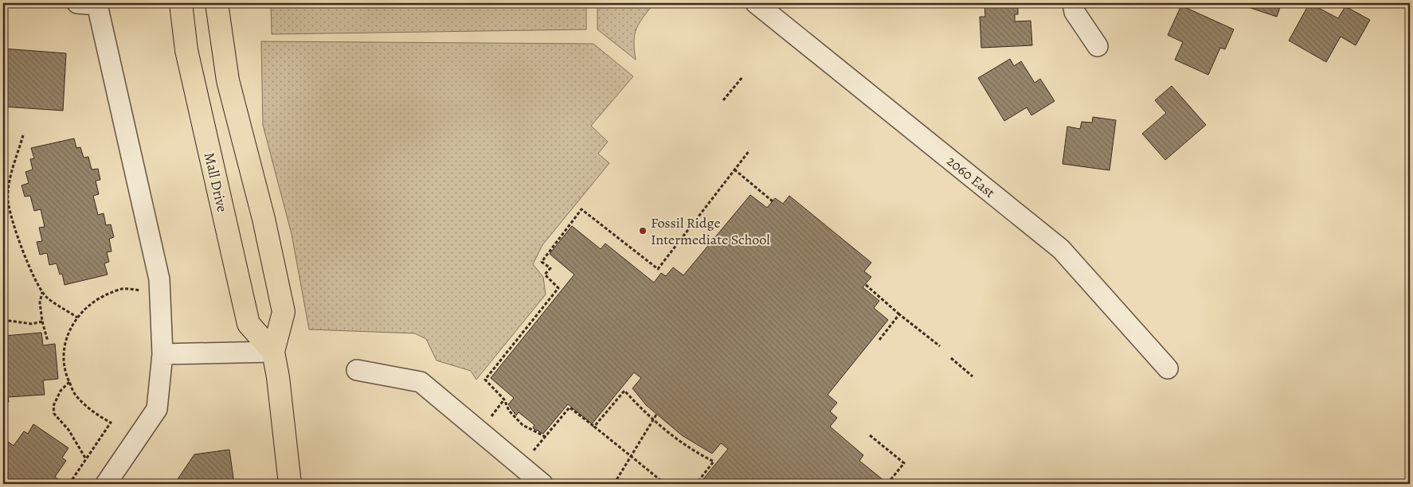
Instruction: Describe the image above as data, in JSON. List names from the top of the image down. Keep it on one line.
{"streets":{"main road":["Mall Drive"],"street":["2060 East"]},"places":["Fossil Ridge Intermediate School"]}
